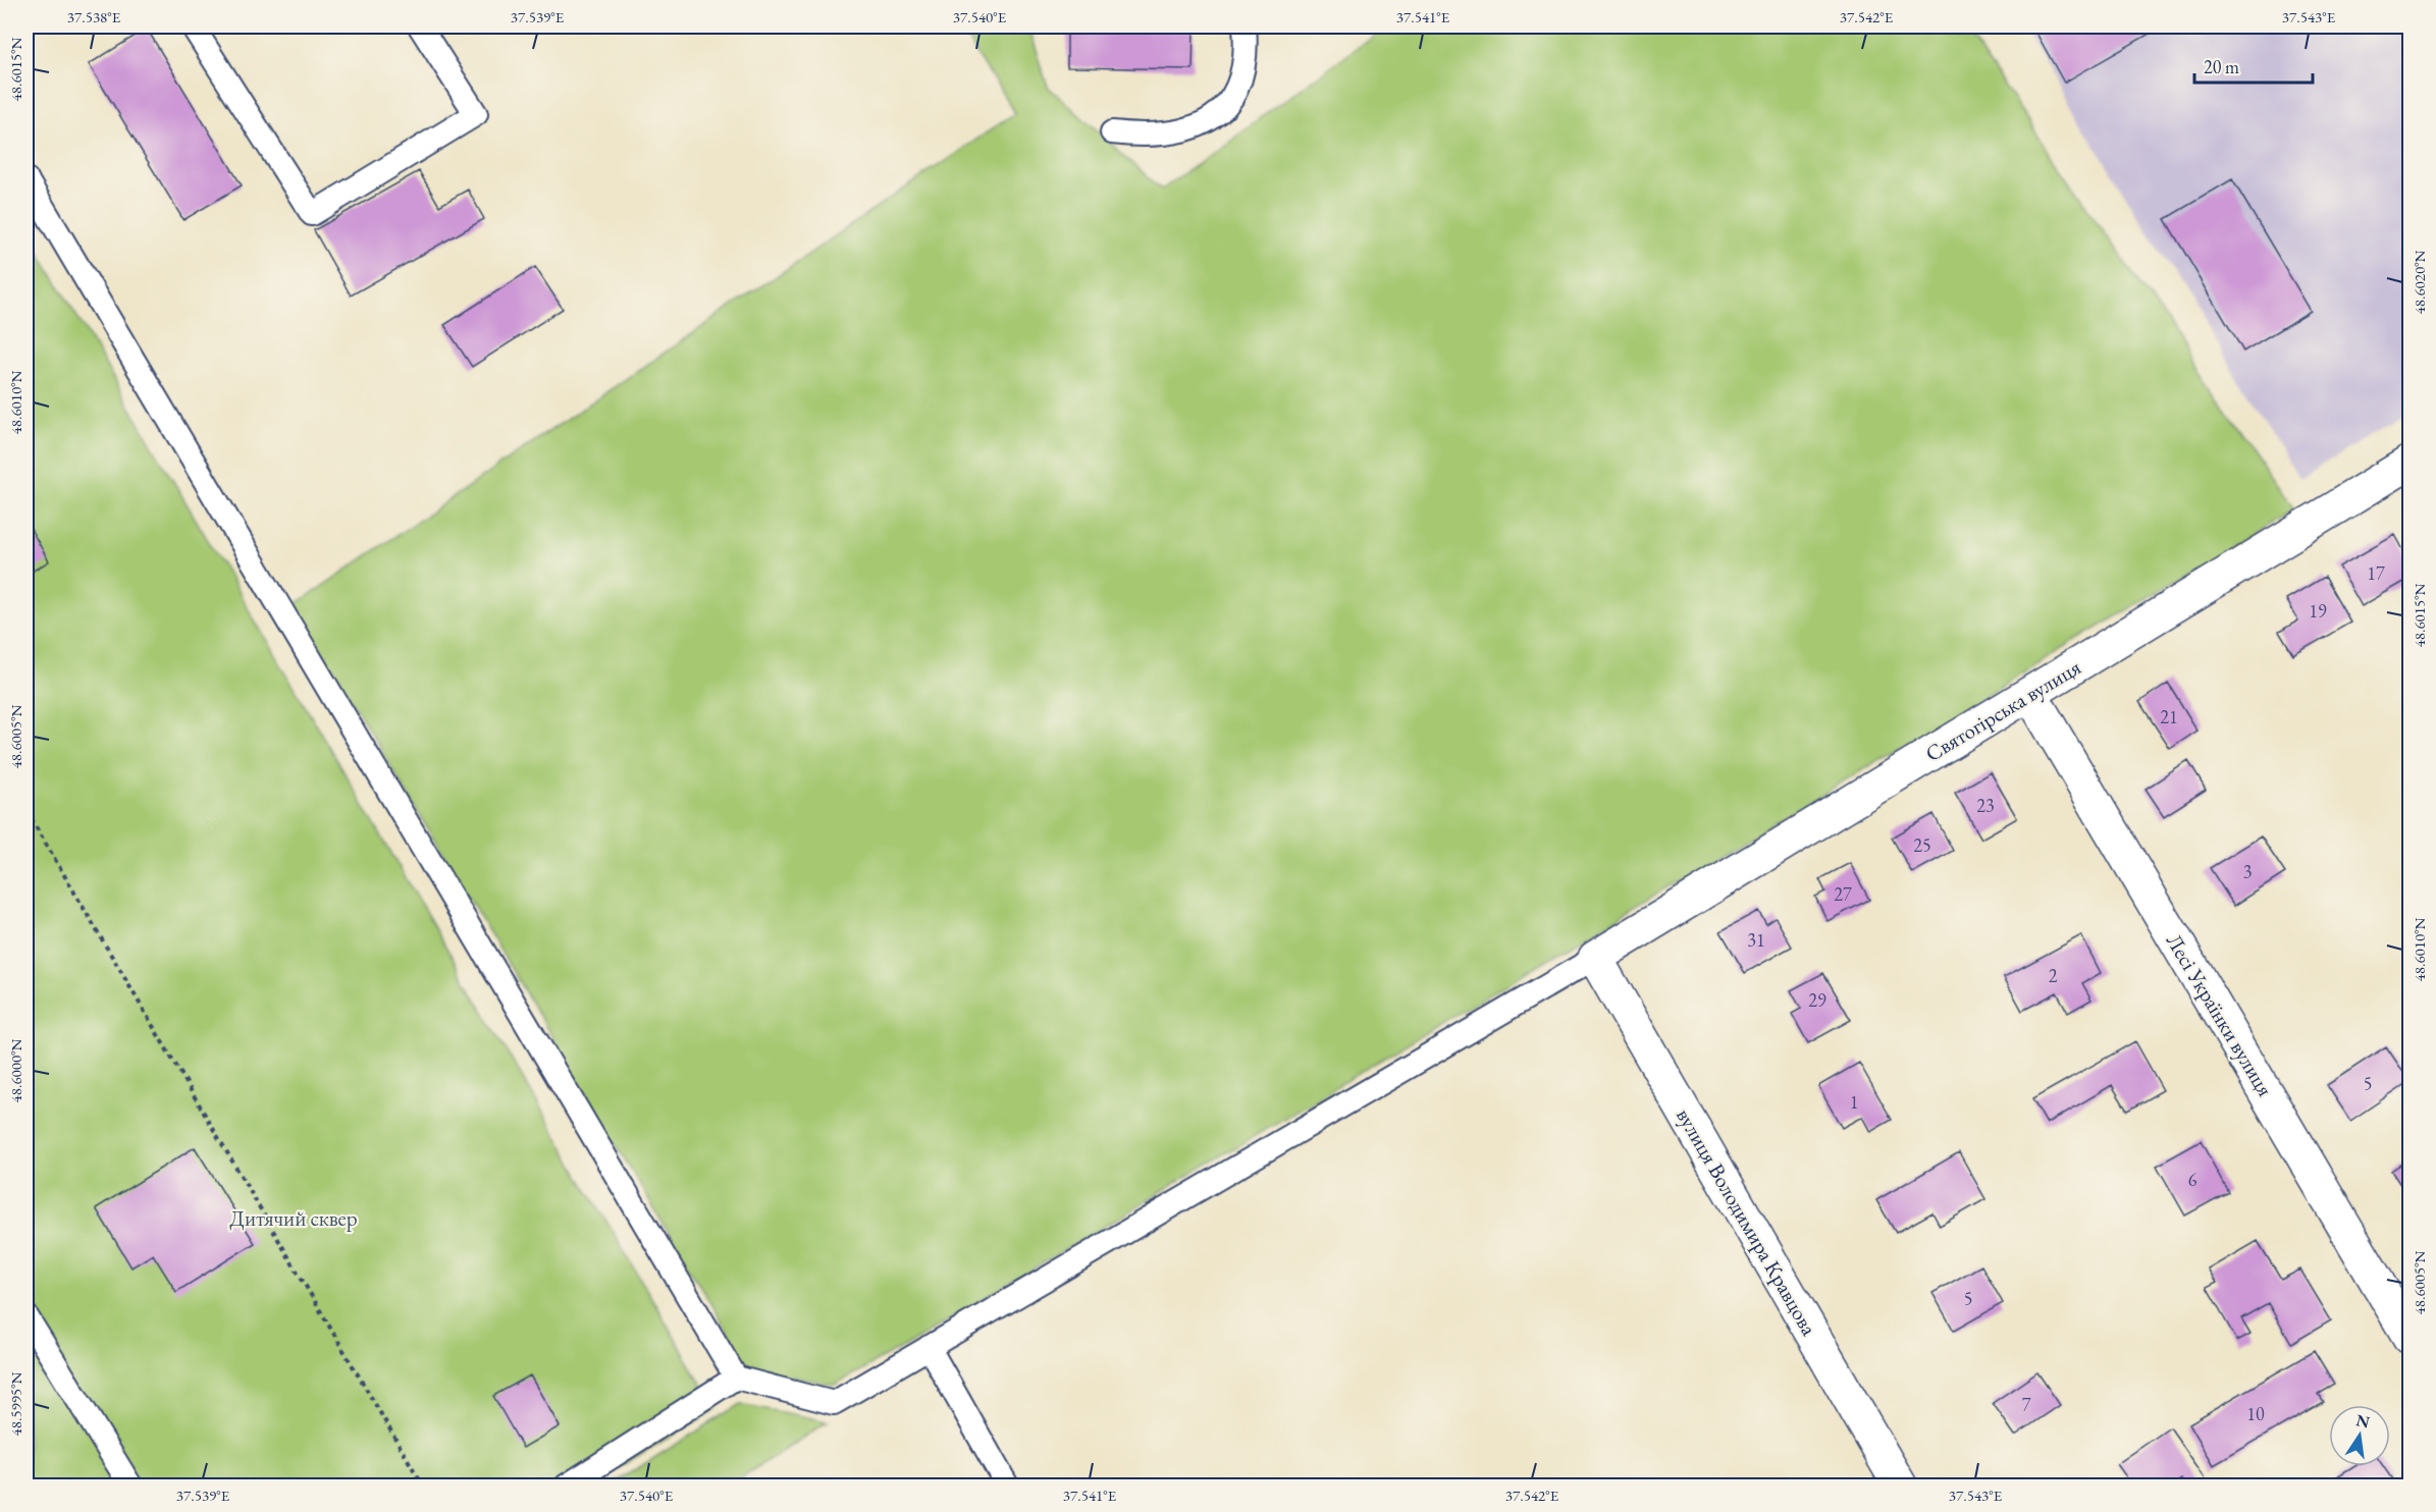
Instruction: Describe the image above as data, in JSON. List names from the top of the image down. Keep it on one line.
{"streets":{"street":["Святогірська вулиця","Лесі Українки вулиця","вулиця Володимира Кравцова"]},"crossings":[["Святогірська вулиця","Лесі Українки вулиця"],["Святогірська вулиця","вулиця Володимира Кравцова"]],"parks":["Дитячий сквер"],"house_numbers":["17","19","21","23","25","3","27","31","2","29","5","1","6","5","7","10"],"scale_bar":"20 m","north":"top","coordinates":["37.538°E","37.539°E","37.540°E","37.541°E","37.542°E","37.543°E","48.6015°N","48.6020°N","48.6010°N","48.6005°N","48.6000°N","48.5995°N"]}
